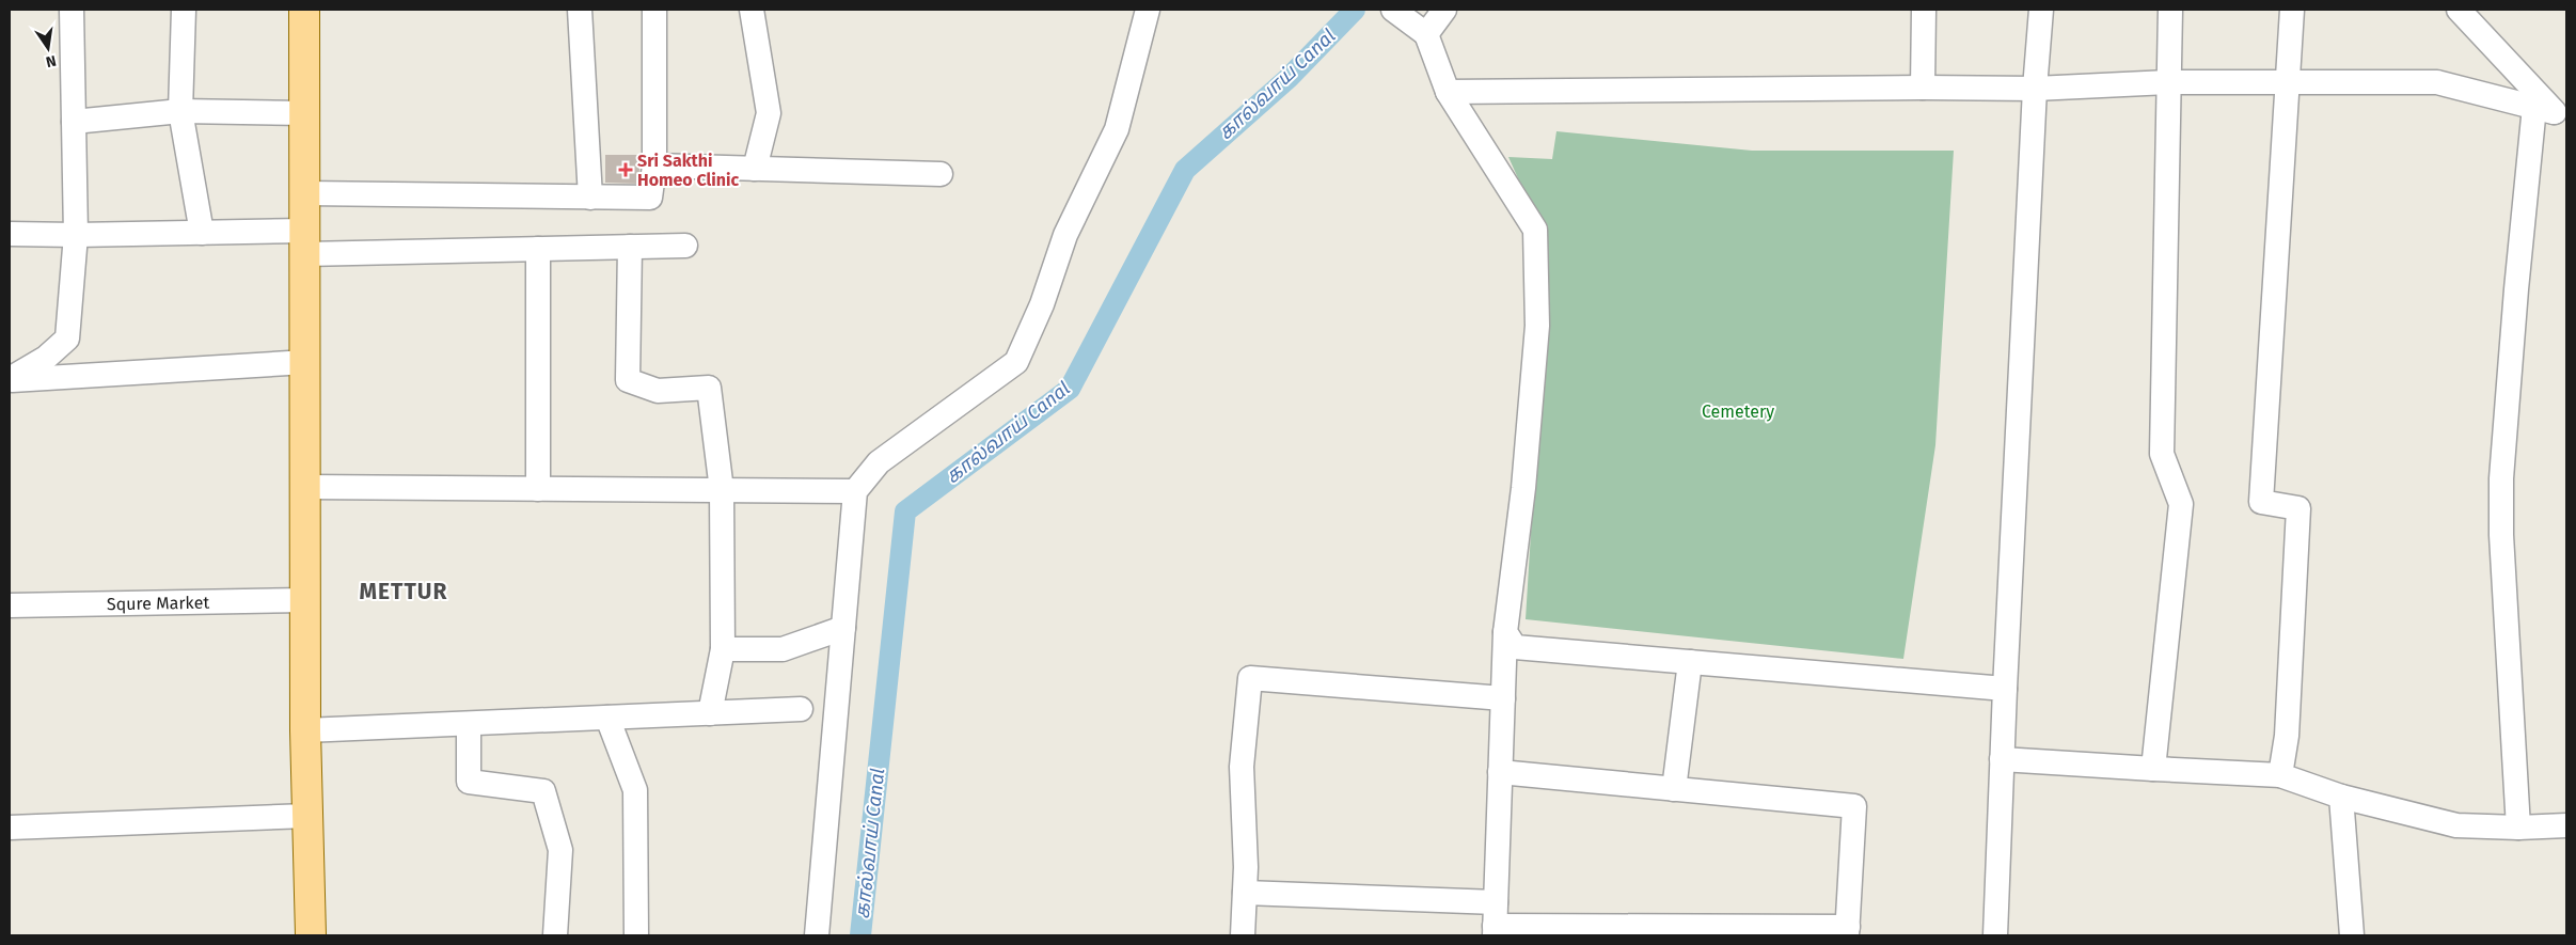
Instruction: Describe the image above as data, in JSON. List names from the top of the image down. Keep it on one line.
{"streets":{"street":["Squre Market"]},"districts":["METTUR"],"water":["கால்வாய் Canal"],"parks":["Cemetery"],"places":{"health":["Sri Sakthi Homeo Clinic"]},"north":"bottom"}
